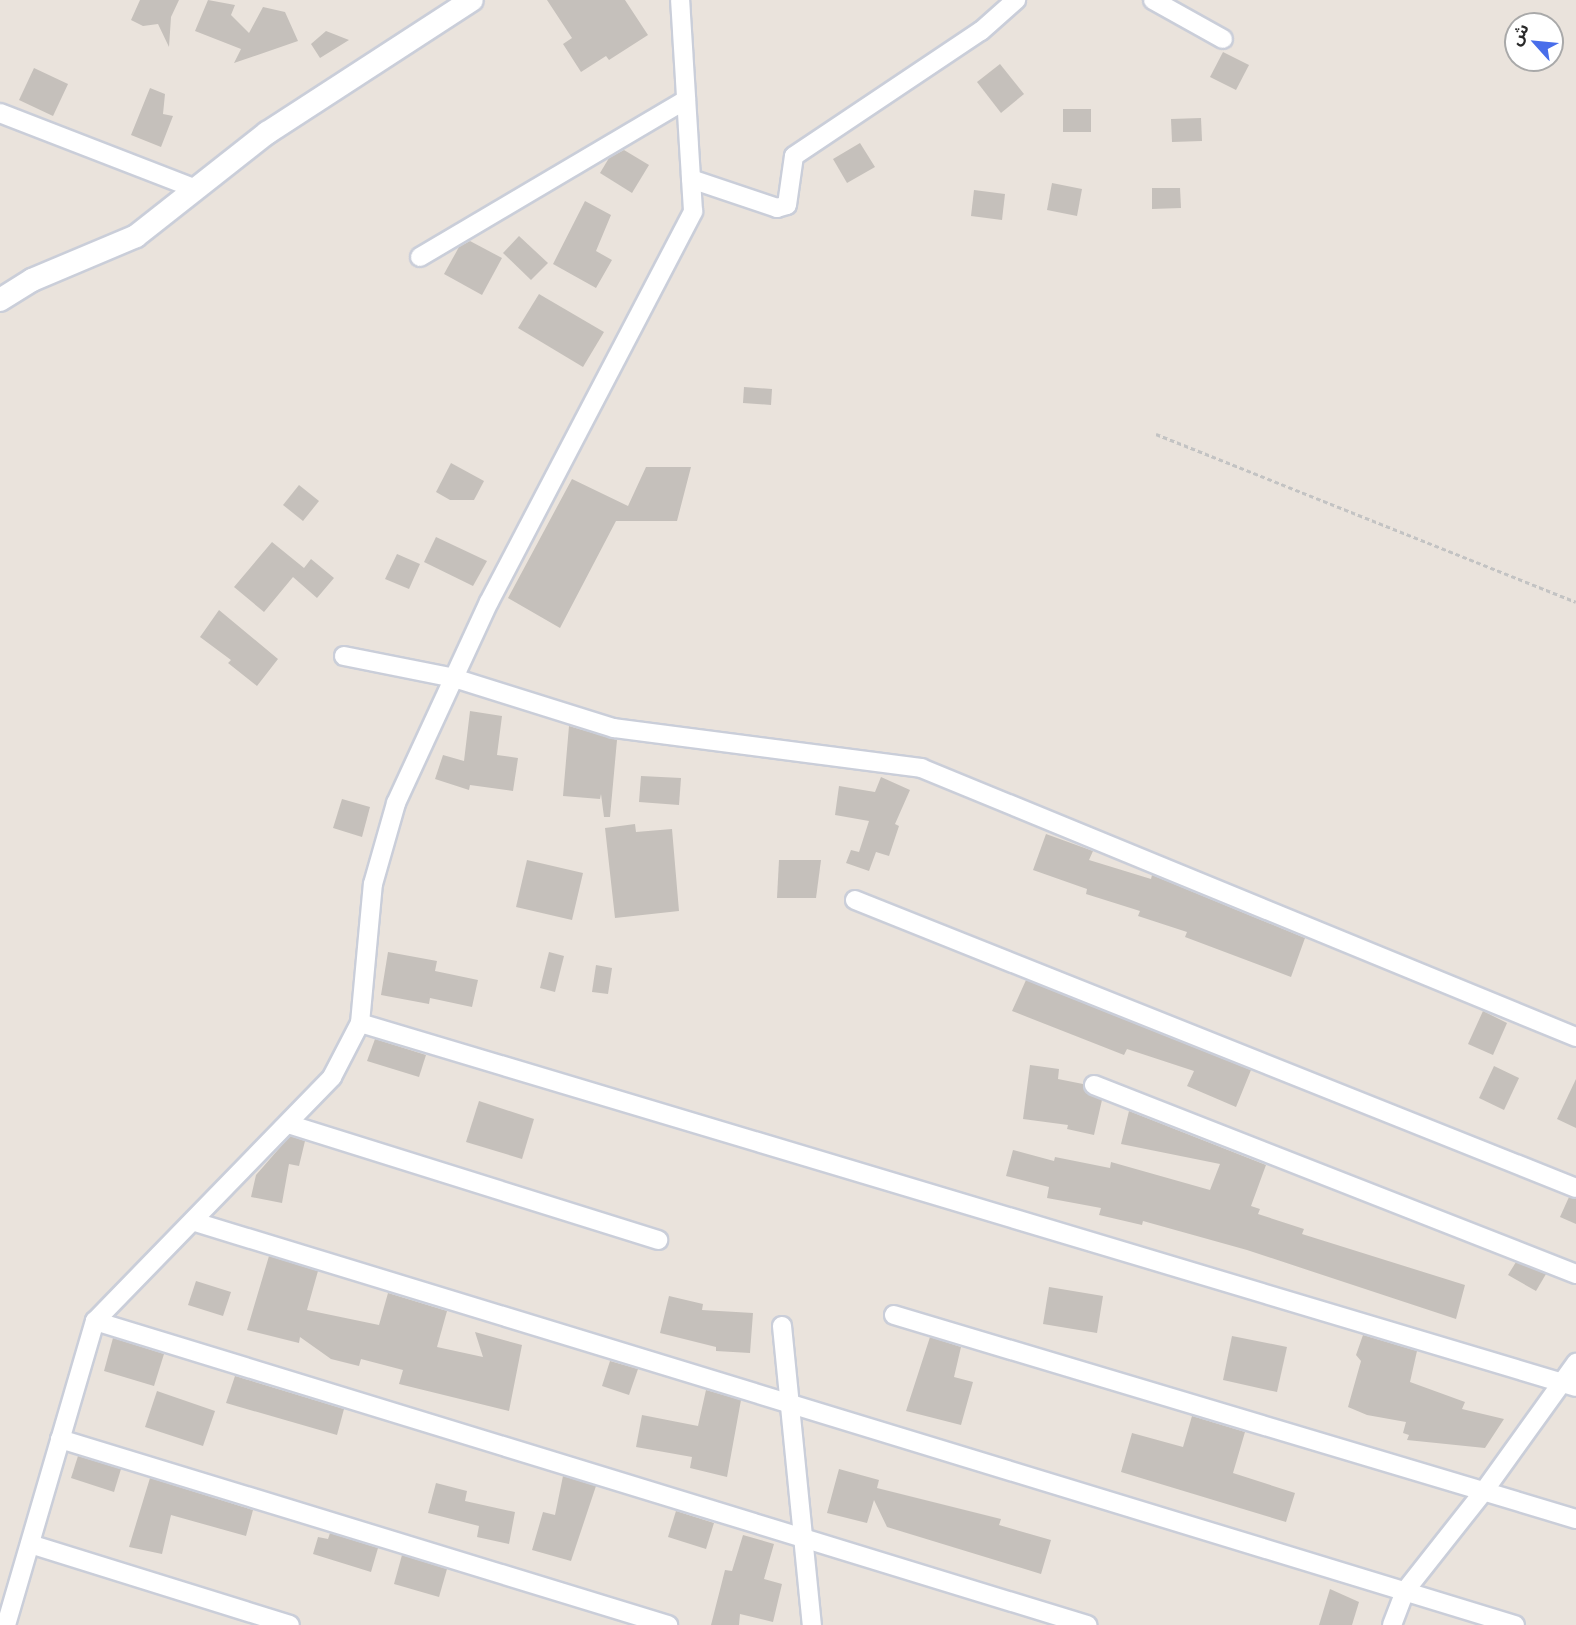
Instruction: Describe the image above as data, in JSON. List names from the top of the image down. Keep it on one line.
{"north":"top left"}
